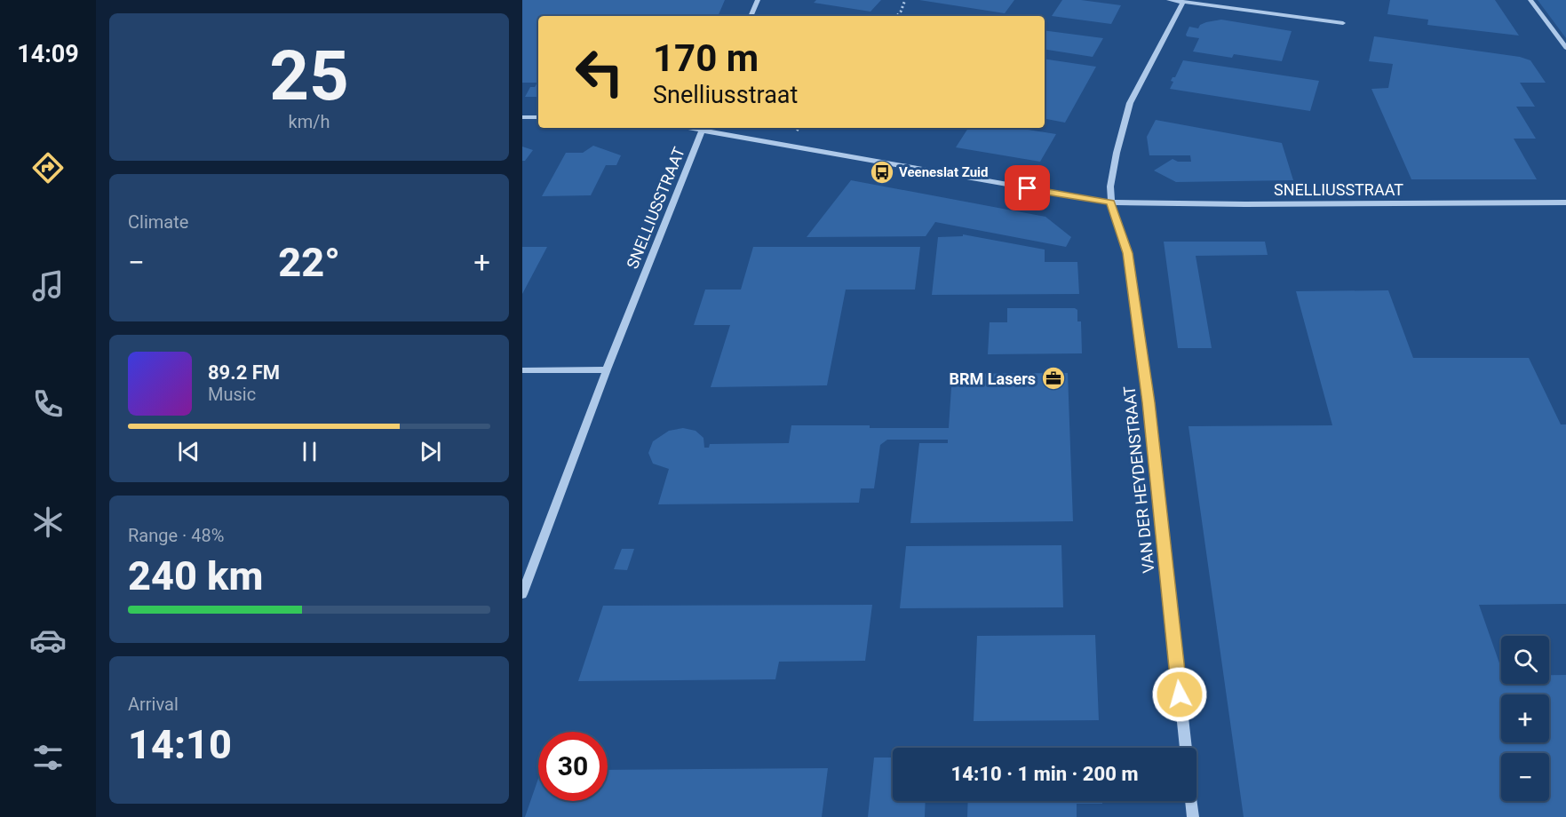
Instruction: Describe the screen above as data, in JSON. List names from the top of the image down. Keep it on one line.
{"streets":{"street":["SNELLIUSSTRAAT","VAN DER HEYDENSTRAAT"]},"crossings":[["SNELLIUSSTRAAT","VAN DER HEYDENSTRAAT"]],"places":{"bus stop":["Veeneslat Zuid"],"office":["BRM Lasers"]},"page":{"tabs":"14:09","tile":[["25","km/h"],"Climate",["Range · 48%","240 km"],["Arrival","14:10"]],"turn":["170 m","Snelliusstraat"],"heat":["−","22°","+"],"song":["89.2 FM","Music"],"map_buttons":["+","−"],"limit":"30","trip":"14:10 · 1 min · 200 m"}}
